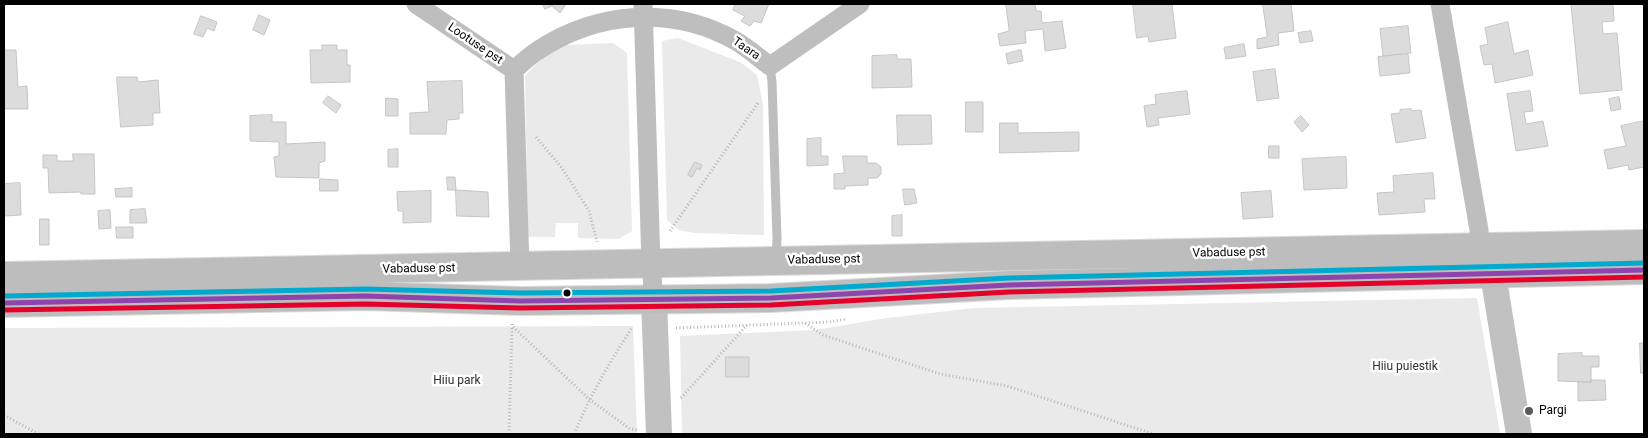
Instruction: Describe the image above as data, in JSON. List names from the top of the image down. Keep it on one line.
{"streets":{"highway":["Vabaduse pst"],"street":["Lootuse pst","Taara"]},"crossings":[["Lootuse pst","Taara"]],"parks":["Hiiu puiestik","Hiiu park"],"places":["Pargi"]}
